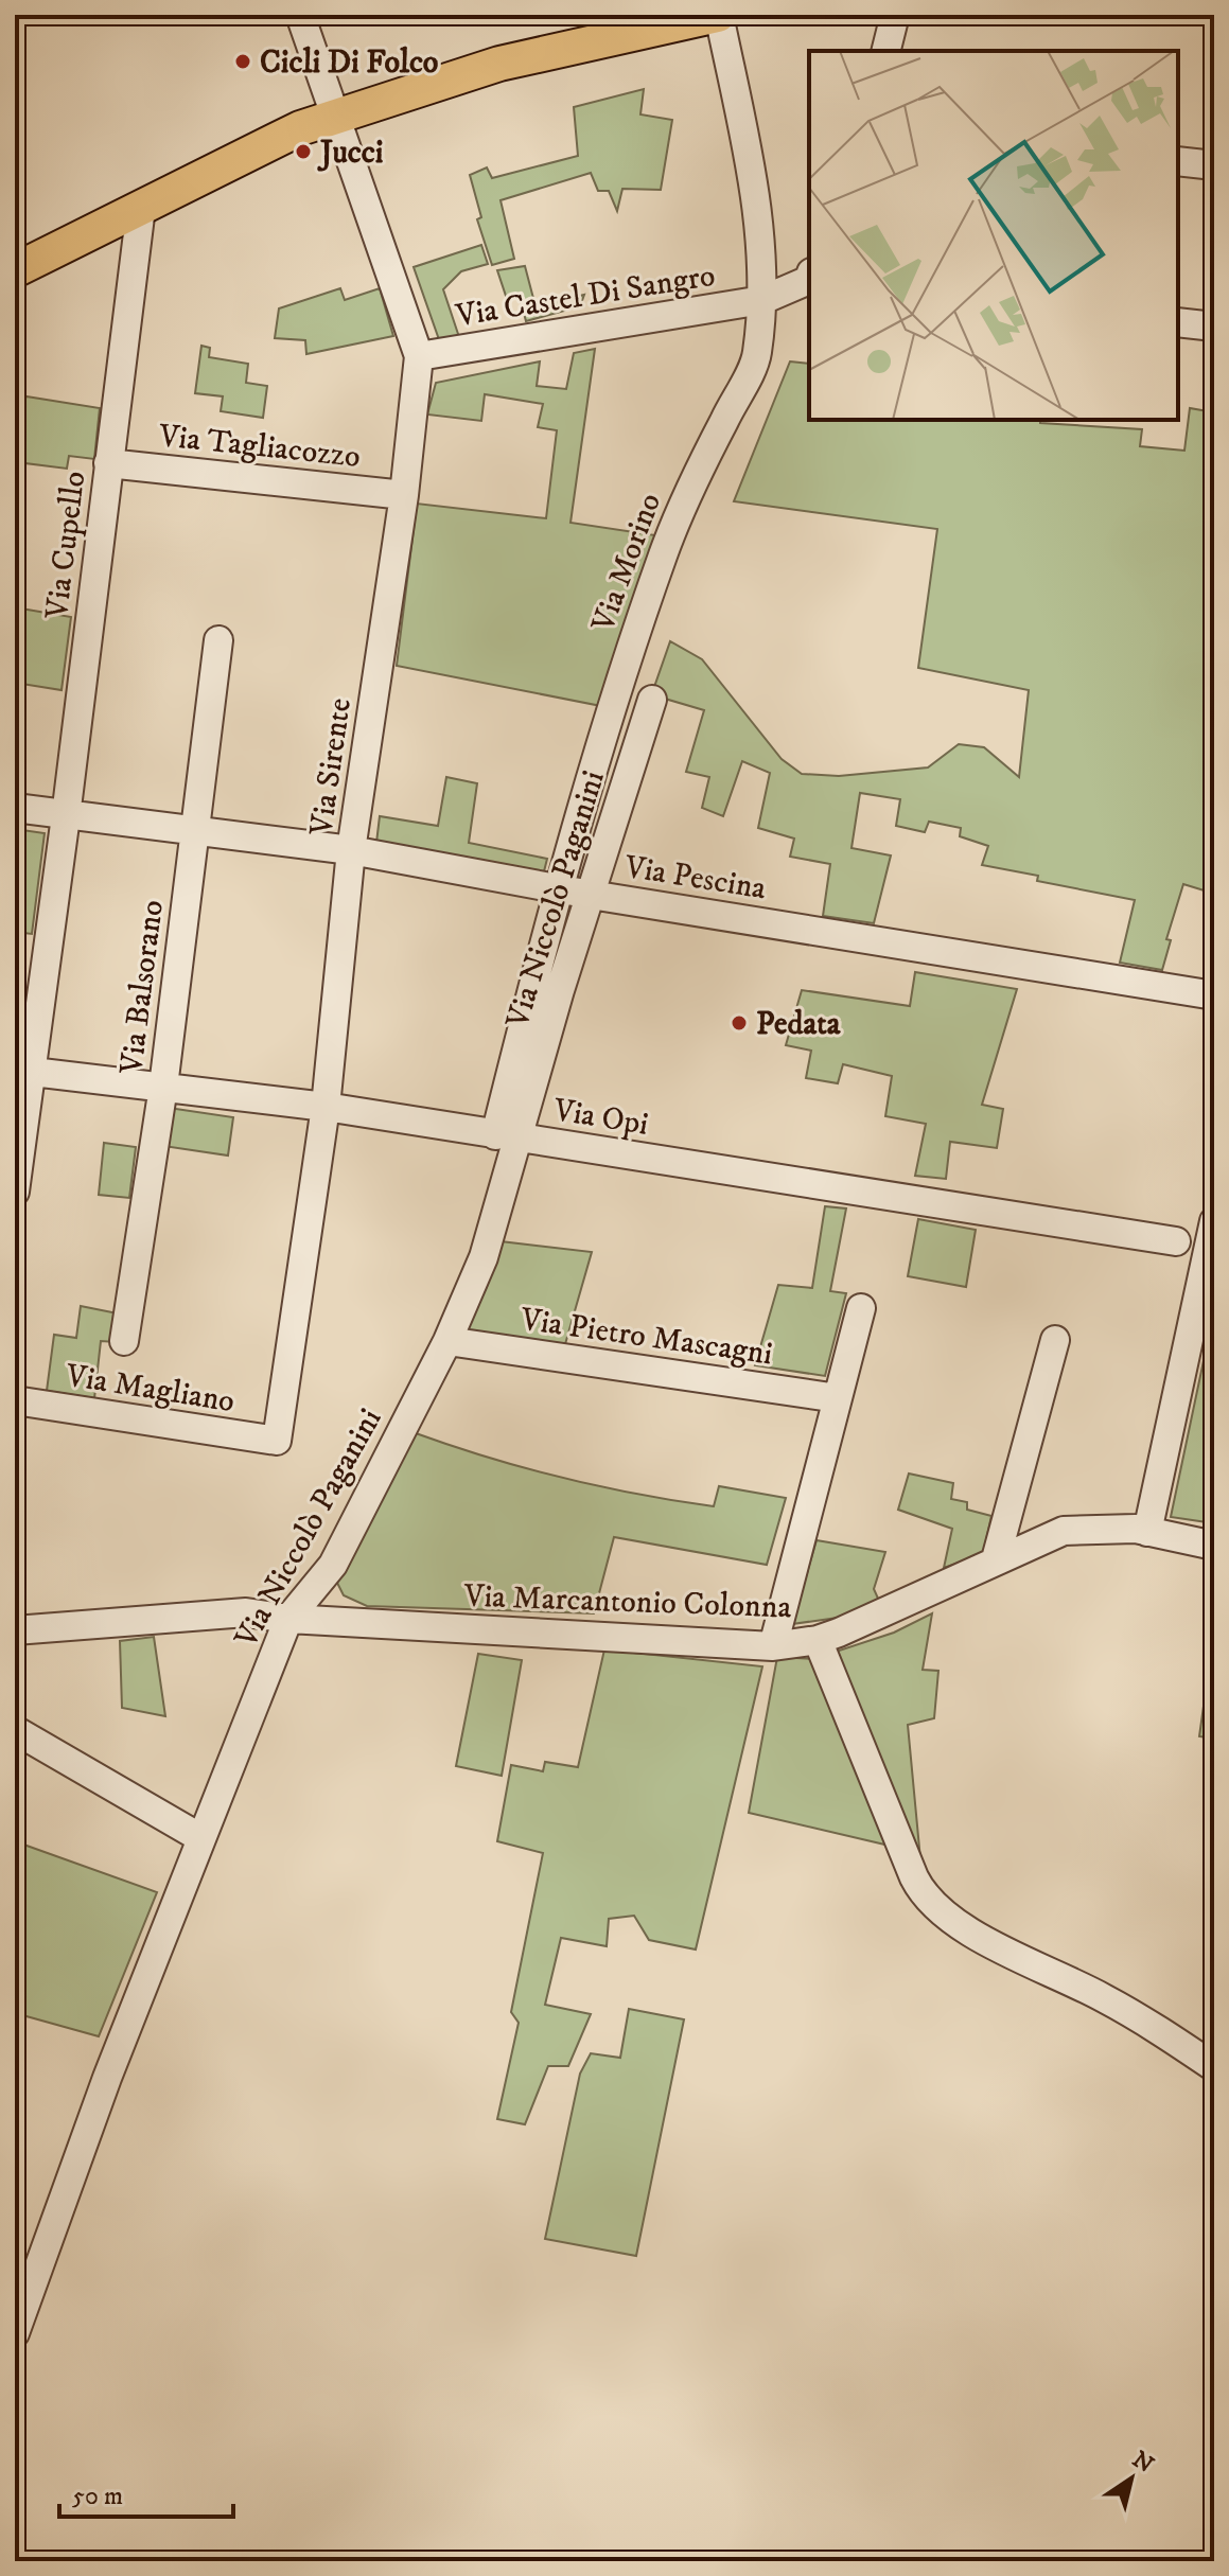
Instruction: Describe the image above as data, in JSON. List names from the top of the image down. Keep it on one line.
{"streets":{"street":["Via Castel Di Sangro","Via Tagliacozzo","Via Cupello","Via Morino","Via Sirente","Via Pescina","Via Niccolò Paganini","Via Balsorano","Via Opi","Via Pietro Mascagni","Via Magliano","Via Marcantonio Colonna"]},"crossings":[["Via Castel Di Sangro","Via Morino"],["Via Castel Di Sangro","Via Sirente"],["Via Tagliacozzo","Via Cupello"],["Via Tagliacozzo","Via Sirente"],["Via Cupello","Via Pescina"],["Via Cupello","Via Opi"],["Via Morino","Via Pescina"],["Via Morino","Via Niccolò Paganini"],["Via Morino","Via Opi"],["Via Sirente","Via Pescina"],["Via Sirente","Via Opi"],["Via Sirente","Via Magliano"],["Via Pescina","Via Niccolò Paganini"],["Via Pescina","Via Balsorano"],["Via Niccolò Paganini","Via Opi"],["Via Niccolò Paganini","Via Pietro Mascagni"],["Via Niccolò Paganini","Via Marcantonio Colonna"],["Via Balsorano","Via Opi"]],"places":["Cicli Di Folco","Jucci","Pedata"],"scale_bar":"50 m","north":"top right"}
